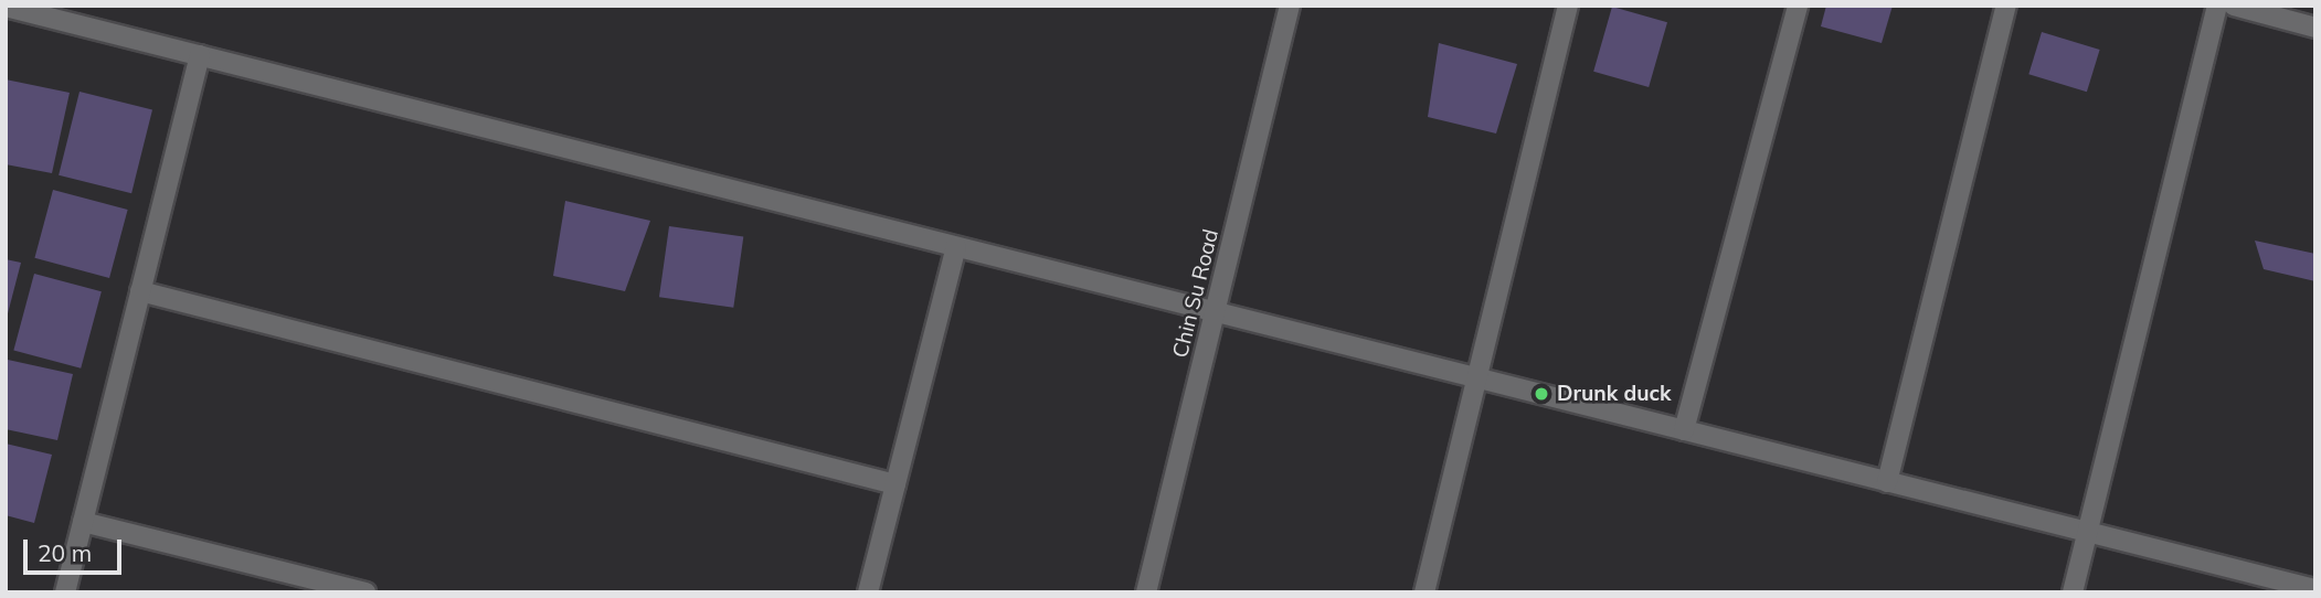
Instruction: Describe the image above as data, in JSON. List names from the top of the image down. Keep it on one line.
{"streets":{"street":["Chin Su Road"]},"places":["Drunk duck"],"scale_bar":"20 m"}
